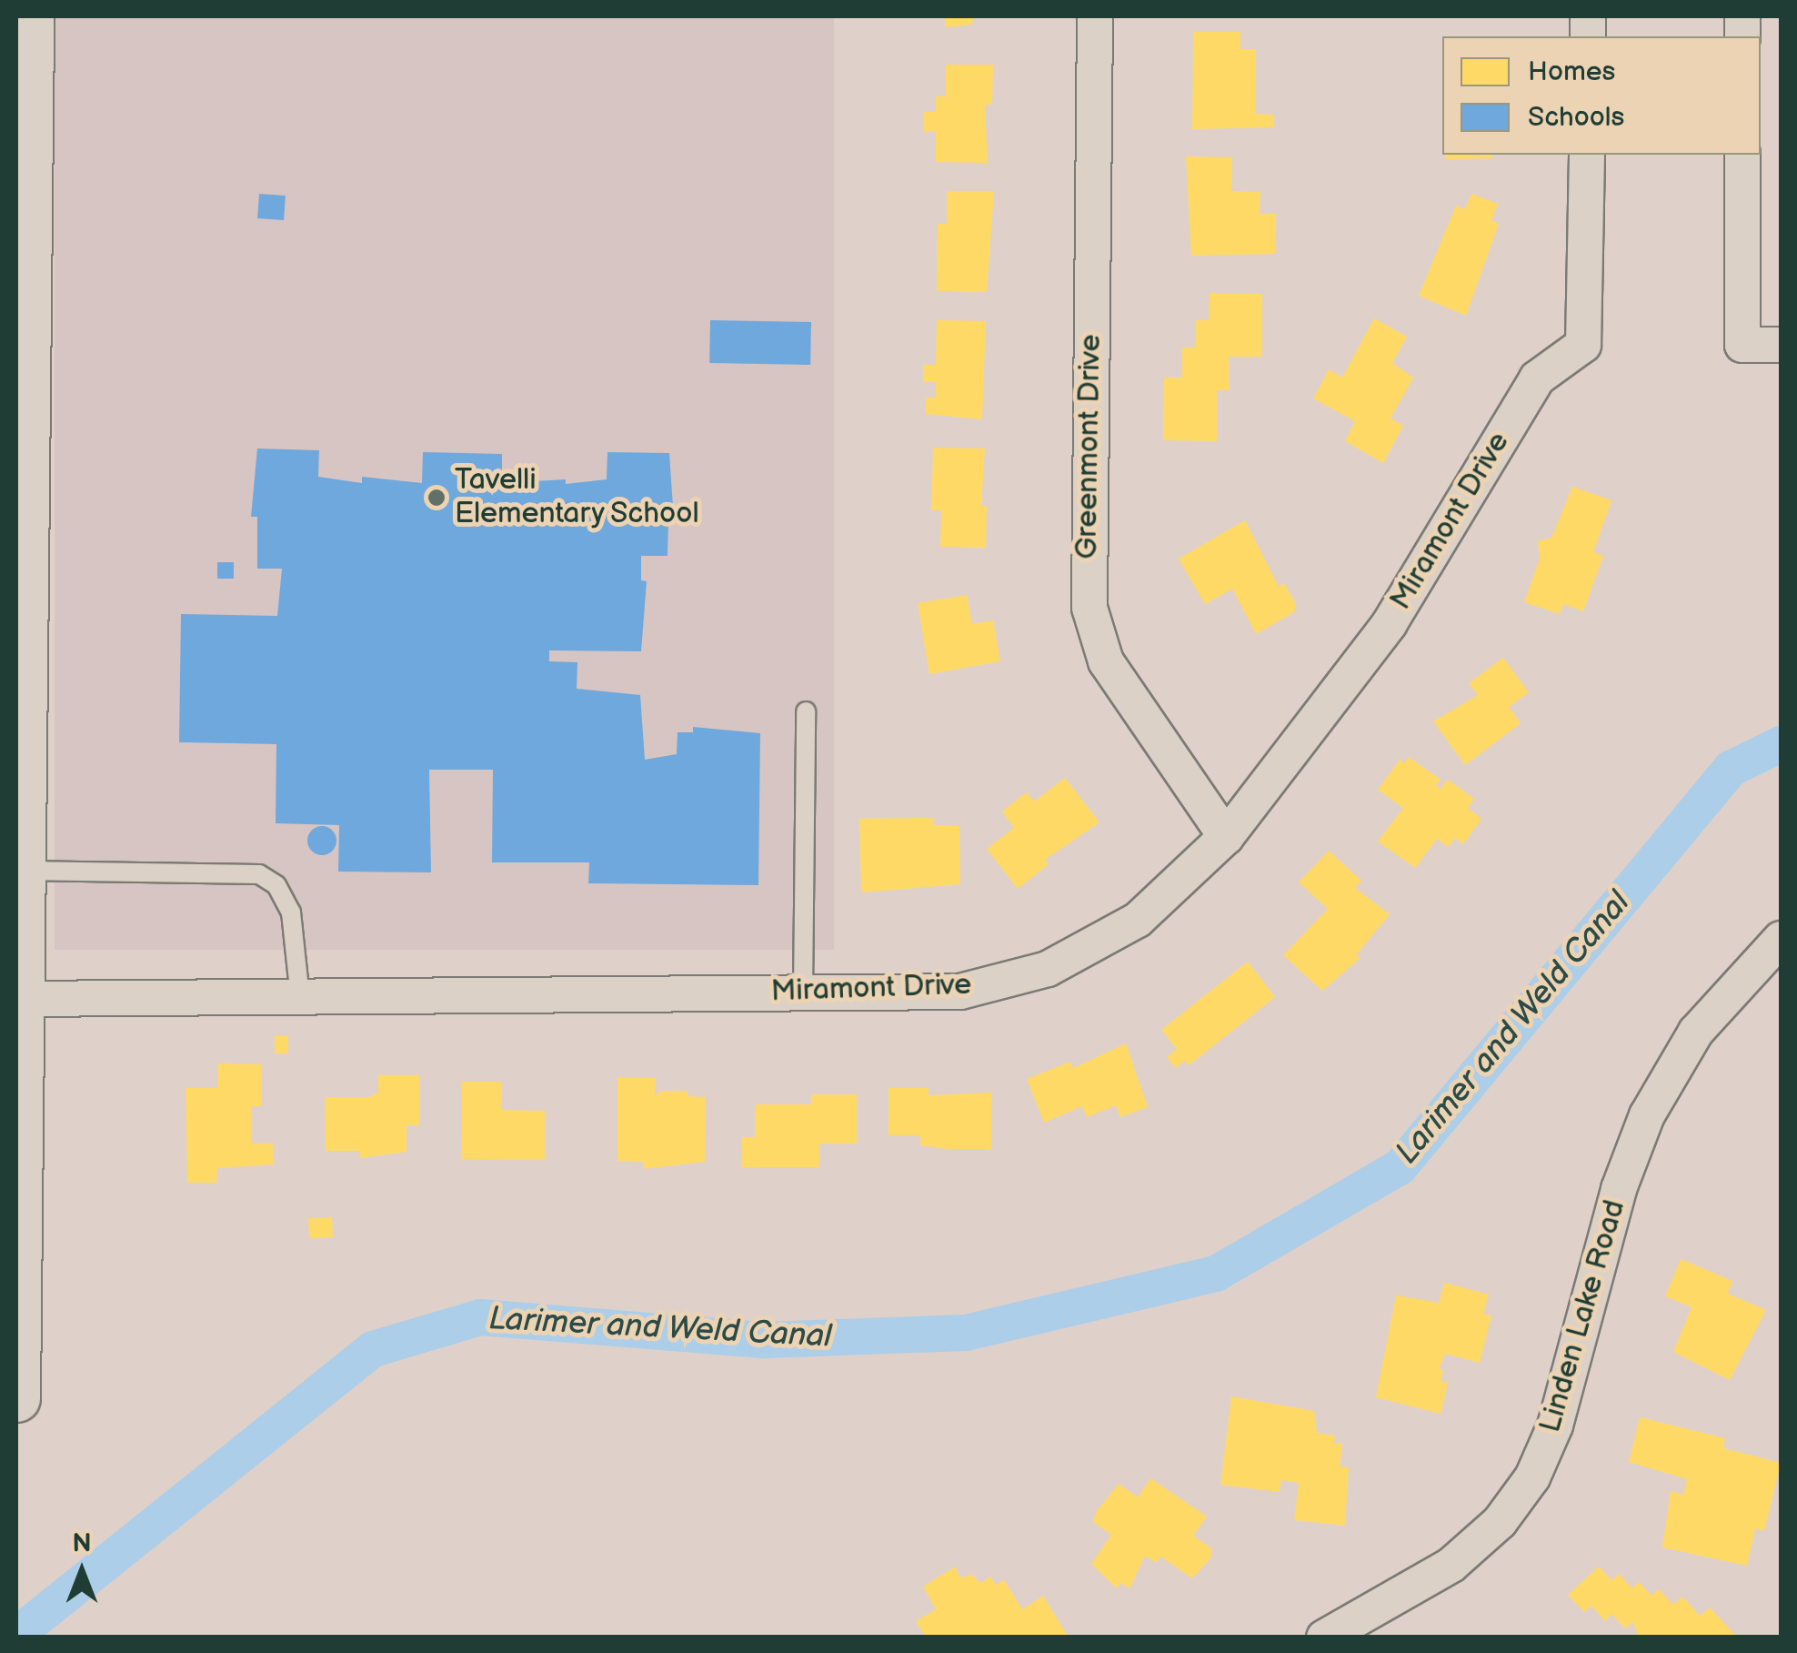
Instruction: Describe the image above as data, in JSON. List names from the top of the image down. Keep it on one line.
{"streets":{"street":["Greenmont Drive","Miramont Drive","Linden Lake Road"]},"crossings":[["Greenmont Drive","Miramont Drive"]],"water":["Larimer and Weld Canal"],"places":["Tavelli Elementary School"],"legend":["Homes","Schools"],"north":"top"}
